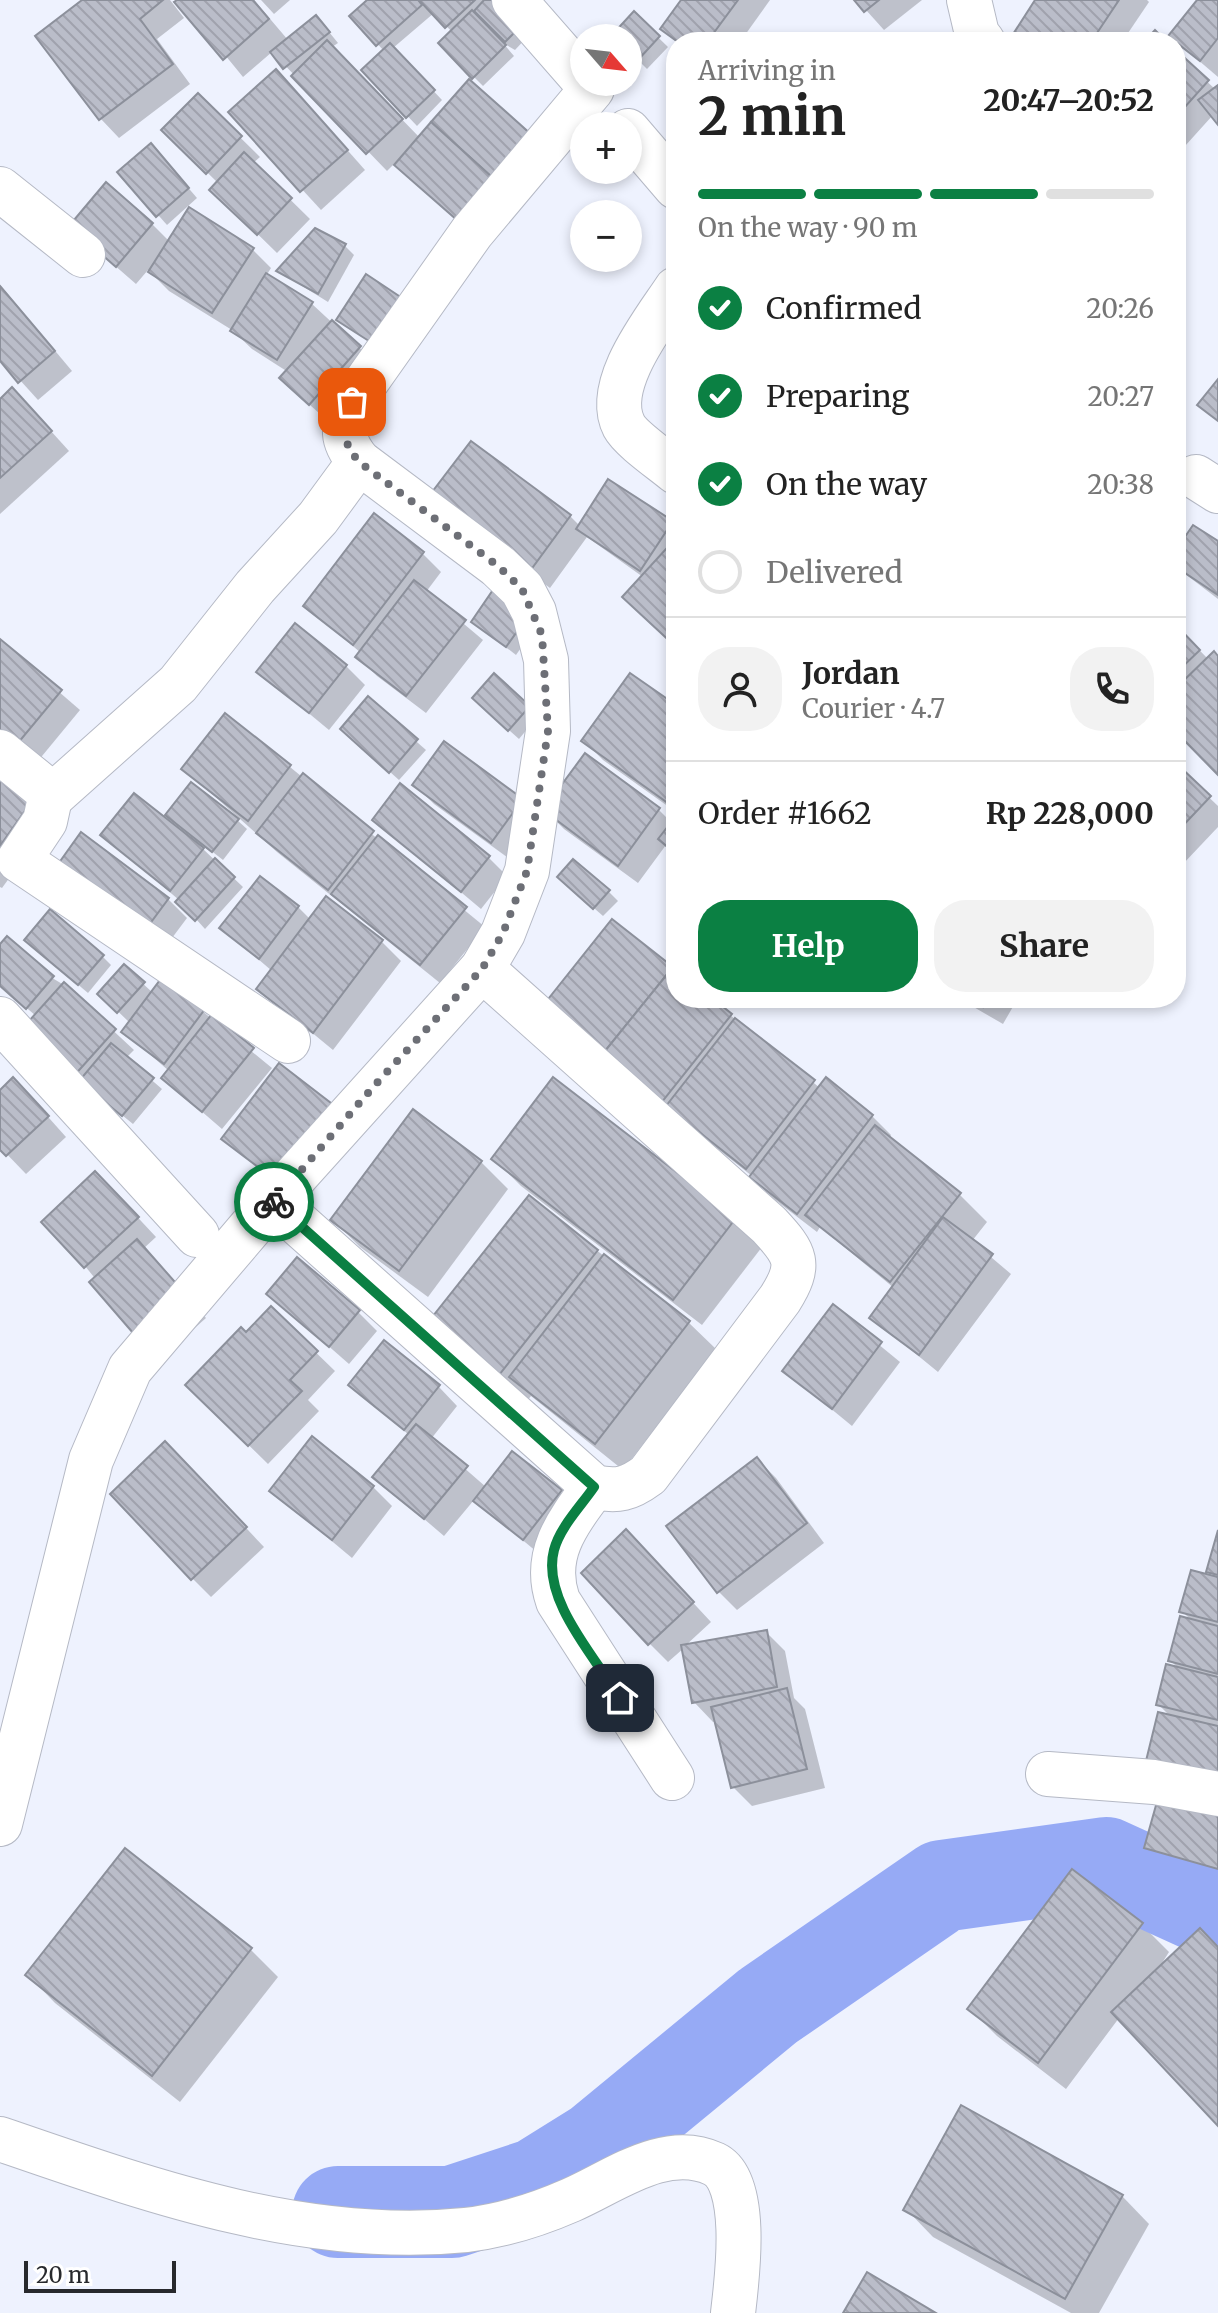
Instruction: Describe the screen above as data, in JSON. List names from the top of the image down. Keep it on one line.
{"scale_bar":"20 m","north":"bottom right","page":{"map_buttons":["+","−"],"heading":["2 min","Arriving in","20:47–20:52"],"panel":["Jordan","Courier · 4.7","Order #1662","Rp 228,000"],"bar":"On the way · 90 m","list":[["Confirmed","20:26"],["Preparing","20:27"],["On the way","20:38"],"Delivered"],"buttons":["Help","Share"],"scale":"20 m"}}
